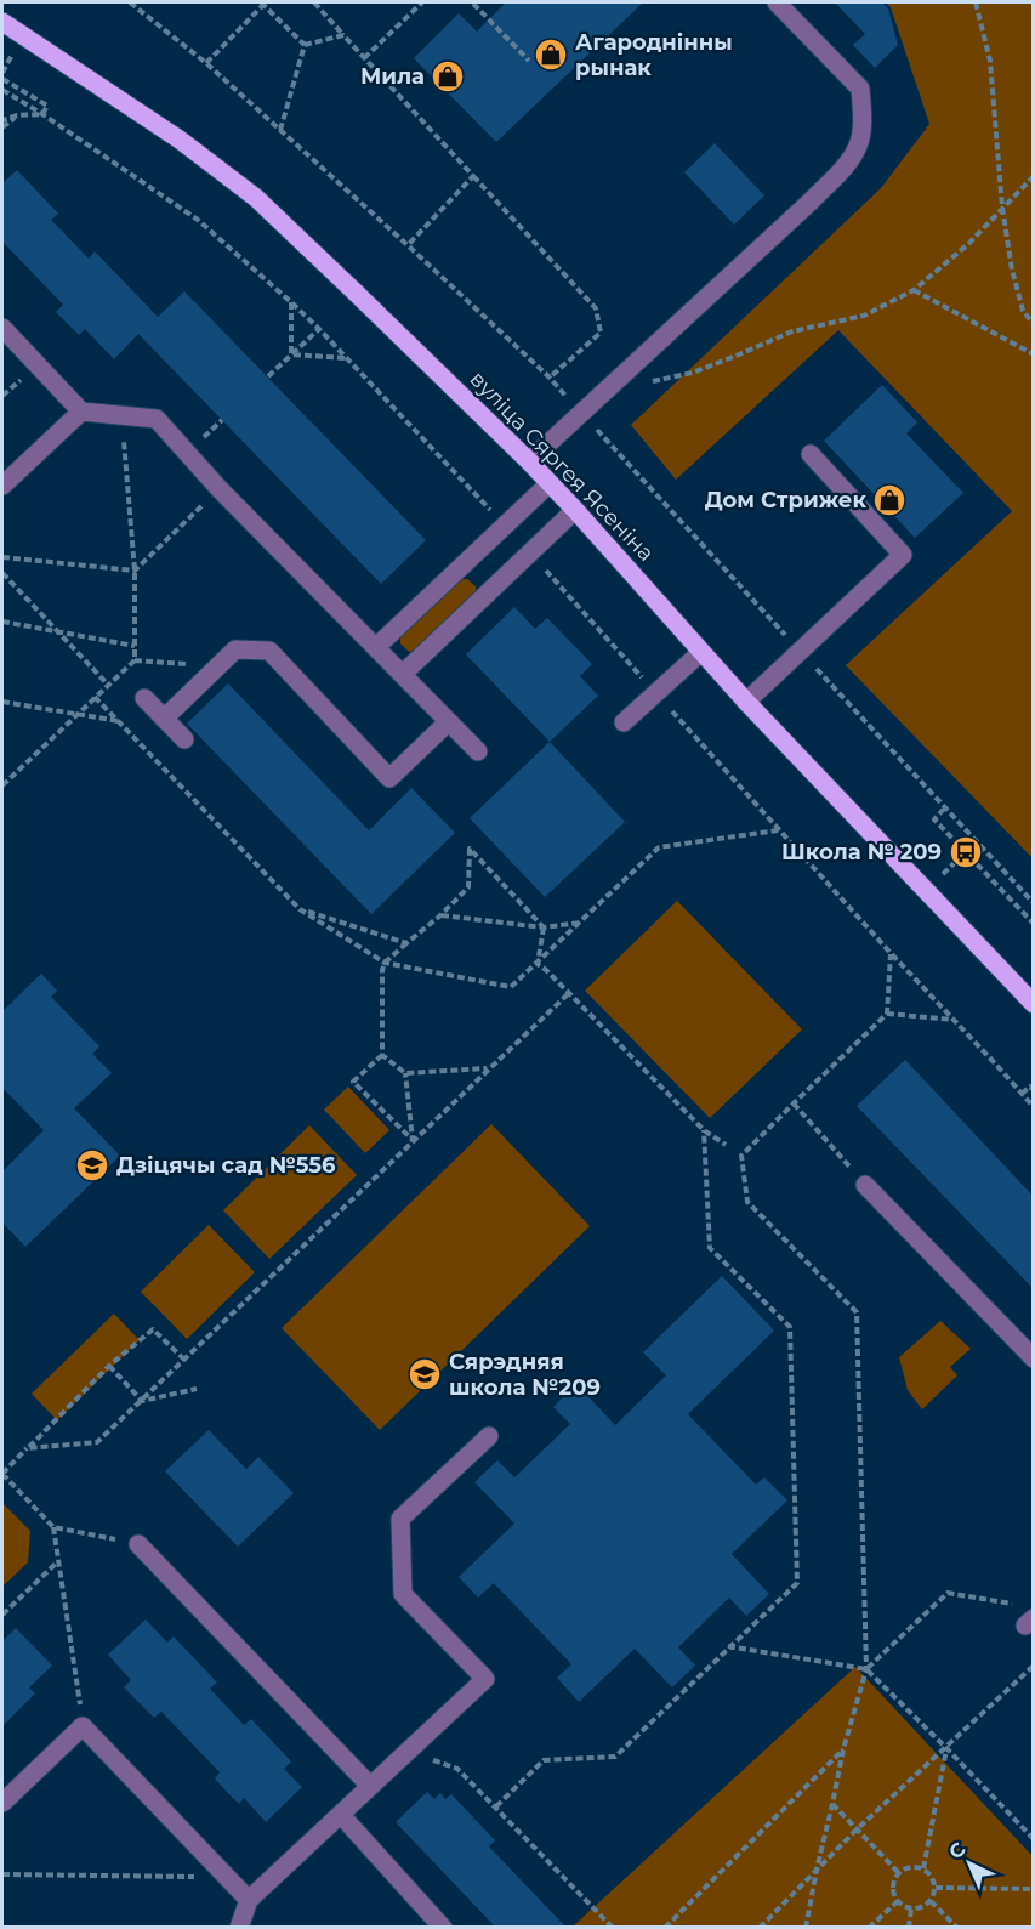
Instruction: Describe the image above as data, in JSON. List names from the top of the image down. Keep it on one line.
{"streets":{"main road":["вуліца Сяргея Ясеніна"]},"places":{"shop":["Агароднінны рынак","Мила","Дом Стрижек"],"bus stop":["Школа № 209"],"school or university":["Дзіцячы сад №556","Сярэдняя школа №209"]},"north":"top left"}
